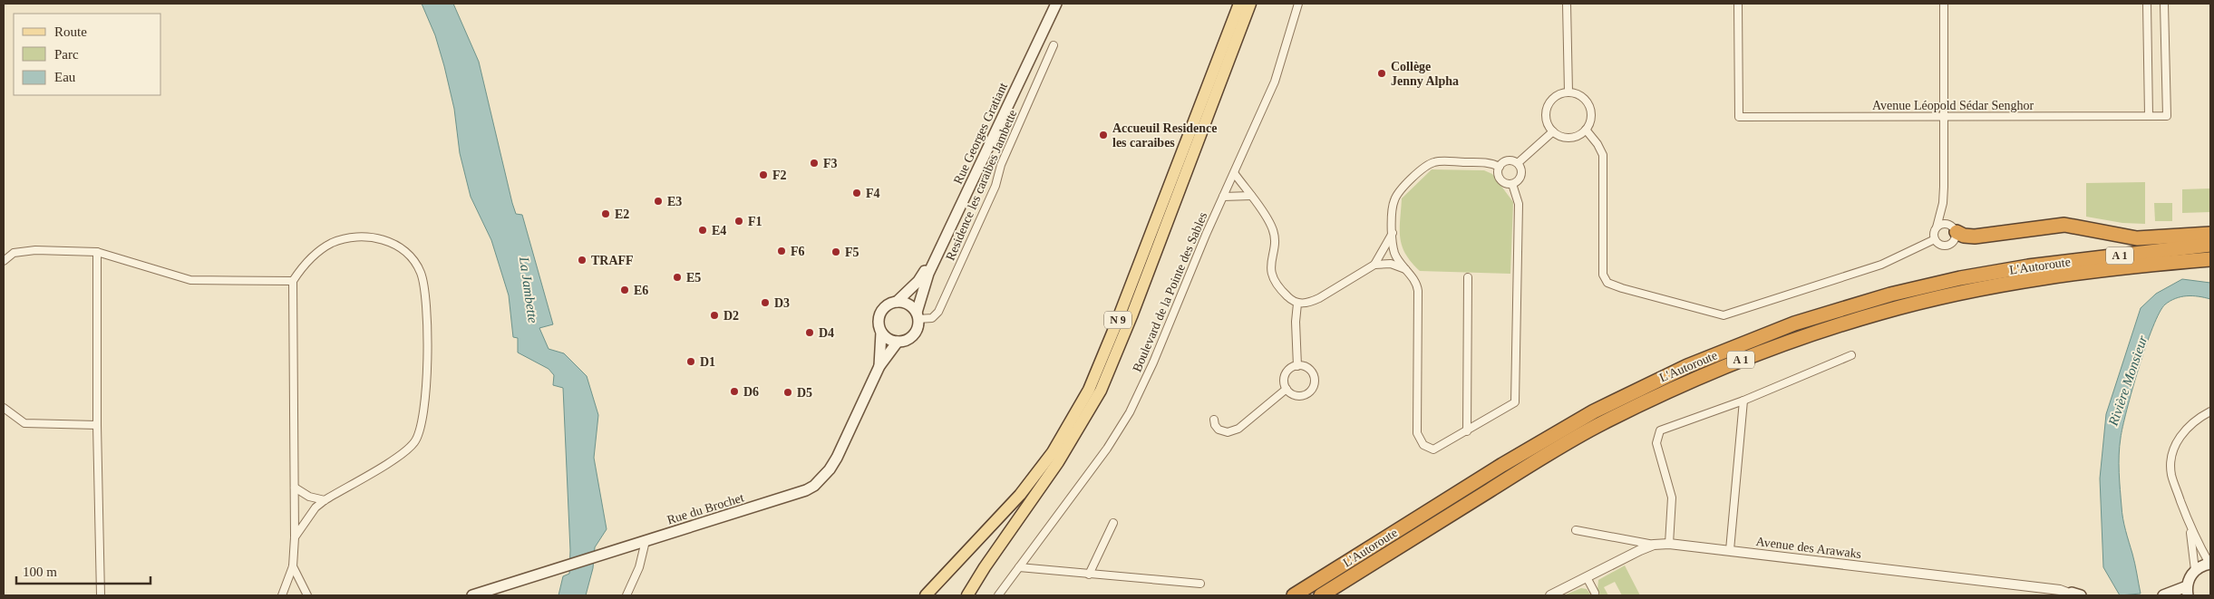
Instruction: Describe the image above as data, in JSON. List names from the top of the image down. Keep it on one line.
{"streets":{"highway":["A 1","L'Autoroute"],"main road":["Rue Georges Gratiant","N 9","Rue du Brochet"],"street":["Avenue Léopold Sédar Senghor","Residence les caraibes Jambette","Boulevard de la Pointe des Sables","Avenue des Arawaks"]},"crossings":[["Residence les caraibes Jambette","Rue du Brochet"]],"water":["La Jambette","Rivière Monsieur"],"places":["Collège Jenny Alpha","Accueuil Residence les caraibes","F3","F2","F4","E3","E2","F1","E4","F6","F5","TRAFF","E5","E6","D3","D2","D4","D1","D6","D5"],"legend":["Route","Parc","Eau"],"scale_bar":"100 m"}
